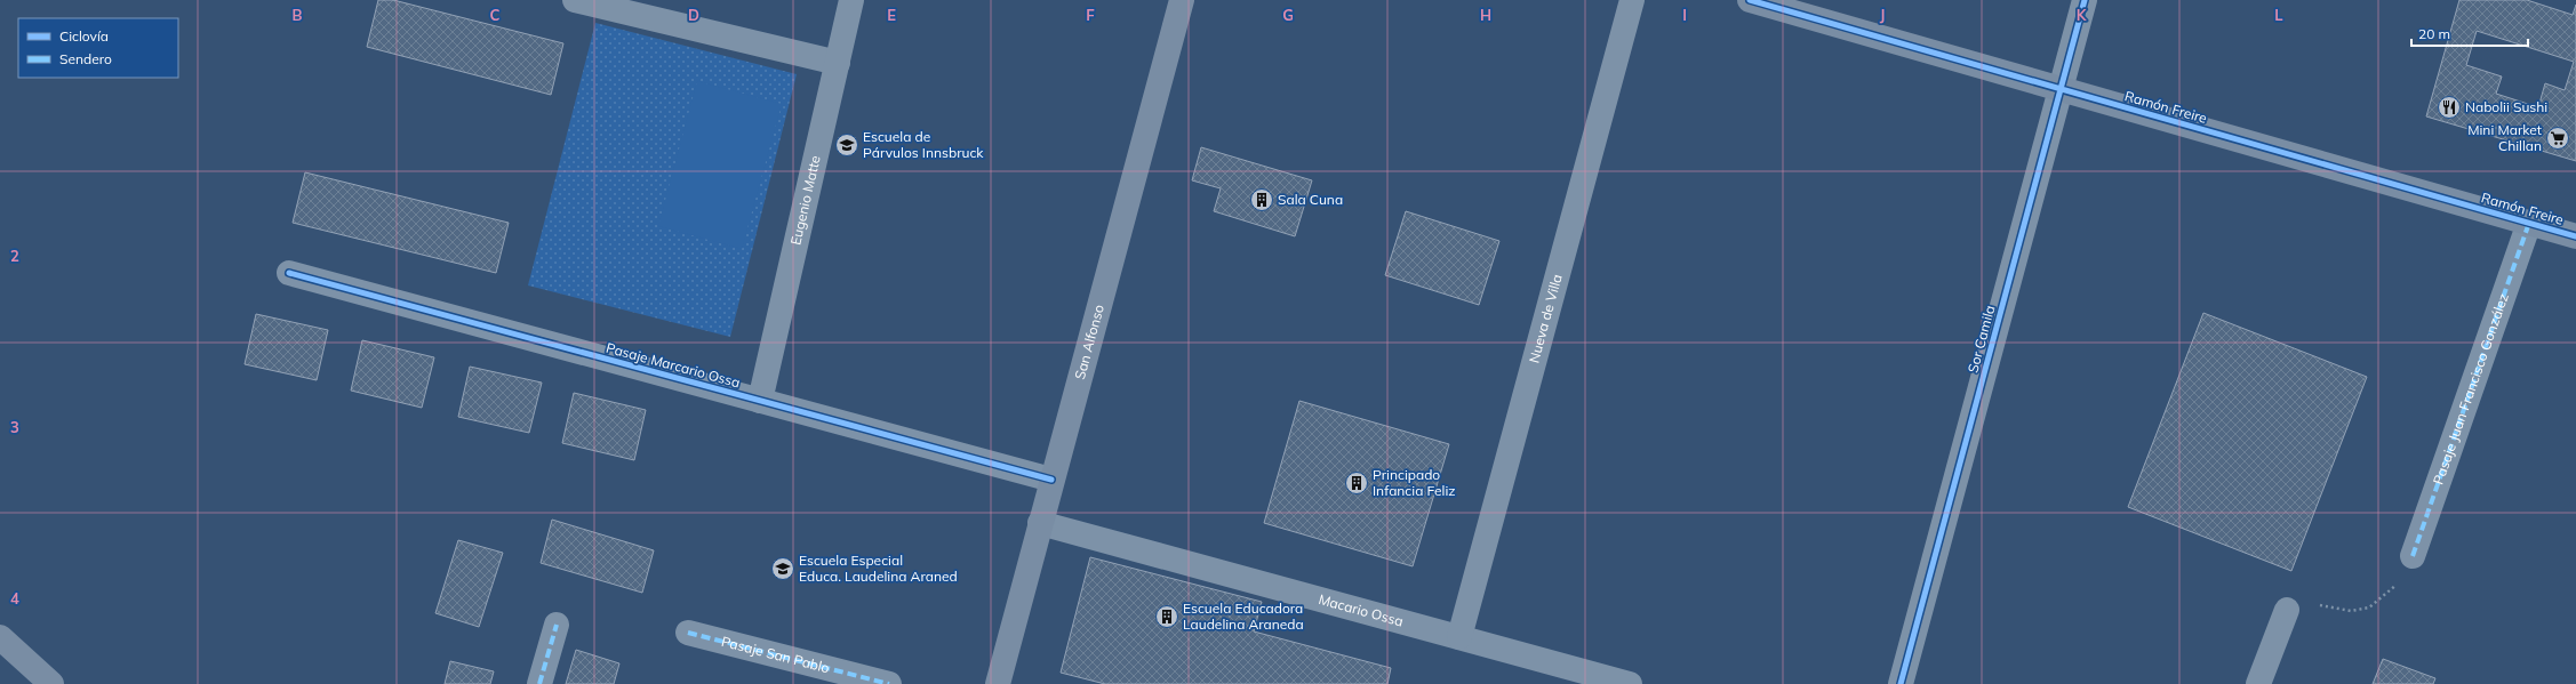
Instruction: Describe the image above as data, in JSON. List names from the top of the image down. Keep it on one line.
{"streets":{"street":["Ramón Freire","Eugenio Matte","Nueva de Villa","Sor Camila","San Alfonso","Pasaje Marcario Ossa","Pasaje Juan Francisco González","Macario Ossa","Pasaje San Pablo"]},"crossings":[["Ramón Freire","Sor Camila"],["Ramón Freire","Pasaje Juan Francisco González"],["Eugenio Matte","Pasaje Marcario Ossa"],["Nueva de Villa","Macario Ossa"],["San Alfonso","Pasaje Marcario Ossa"],["San Alfonso","Macario Ossa"]],"places":{"restaurant":["Nabolii Sushi"],"supermarket":["Mini Market Chillan"],"school or university":["Escuela de Párvulos Innsbruck","Escuela Especial Educa. Laudelina Araned"],"building":["Sala Cuna","Principado Infancia Feliz","Escuela Educadora Laudelina Araneda"]},"legend":["Ciclovía","Sendero"],"scale_bar":"20 m","grid":{"columns":["B","C","D","E","F","G","H","I","J","K","L"],"rows":["2","3","4"]}}
